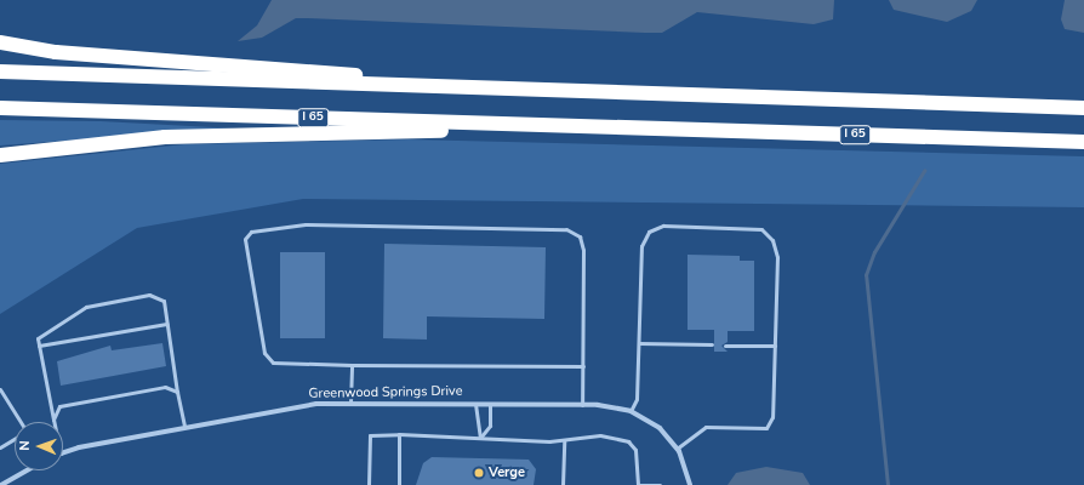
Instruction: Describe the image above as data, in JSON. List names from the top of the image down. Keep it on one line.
{"streets":{"highway":["I 65"],"street":["Greenwood Springs Drive"]},"places":["Verge"],"north":"left"}
